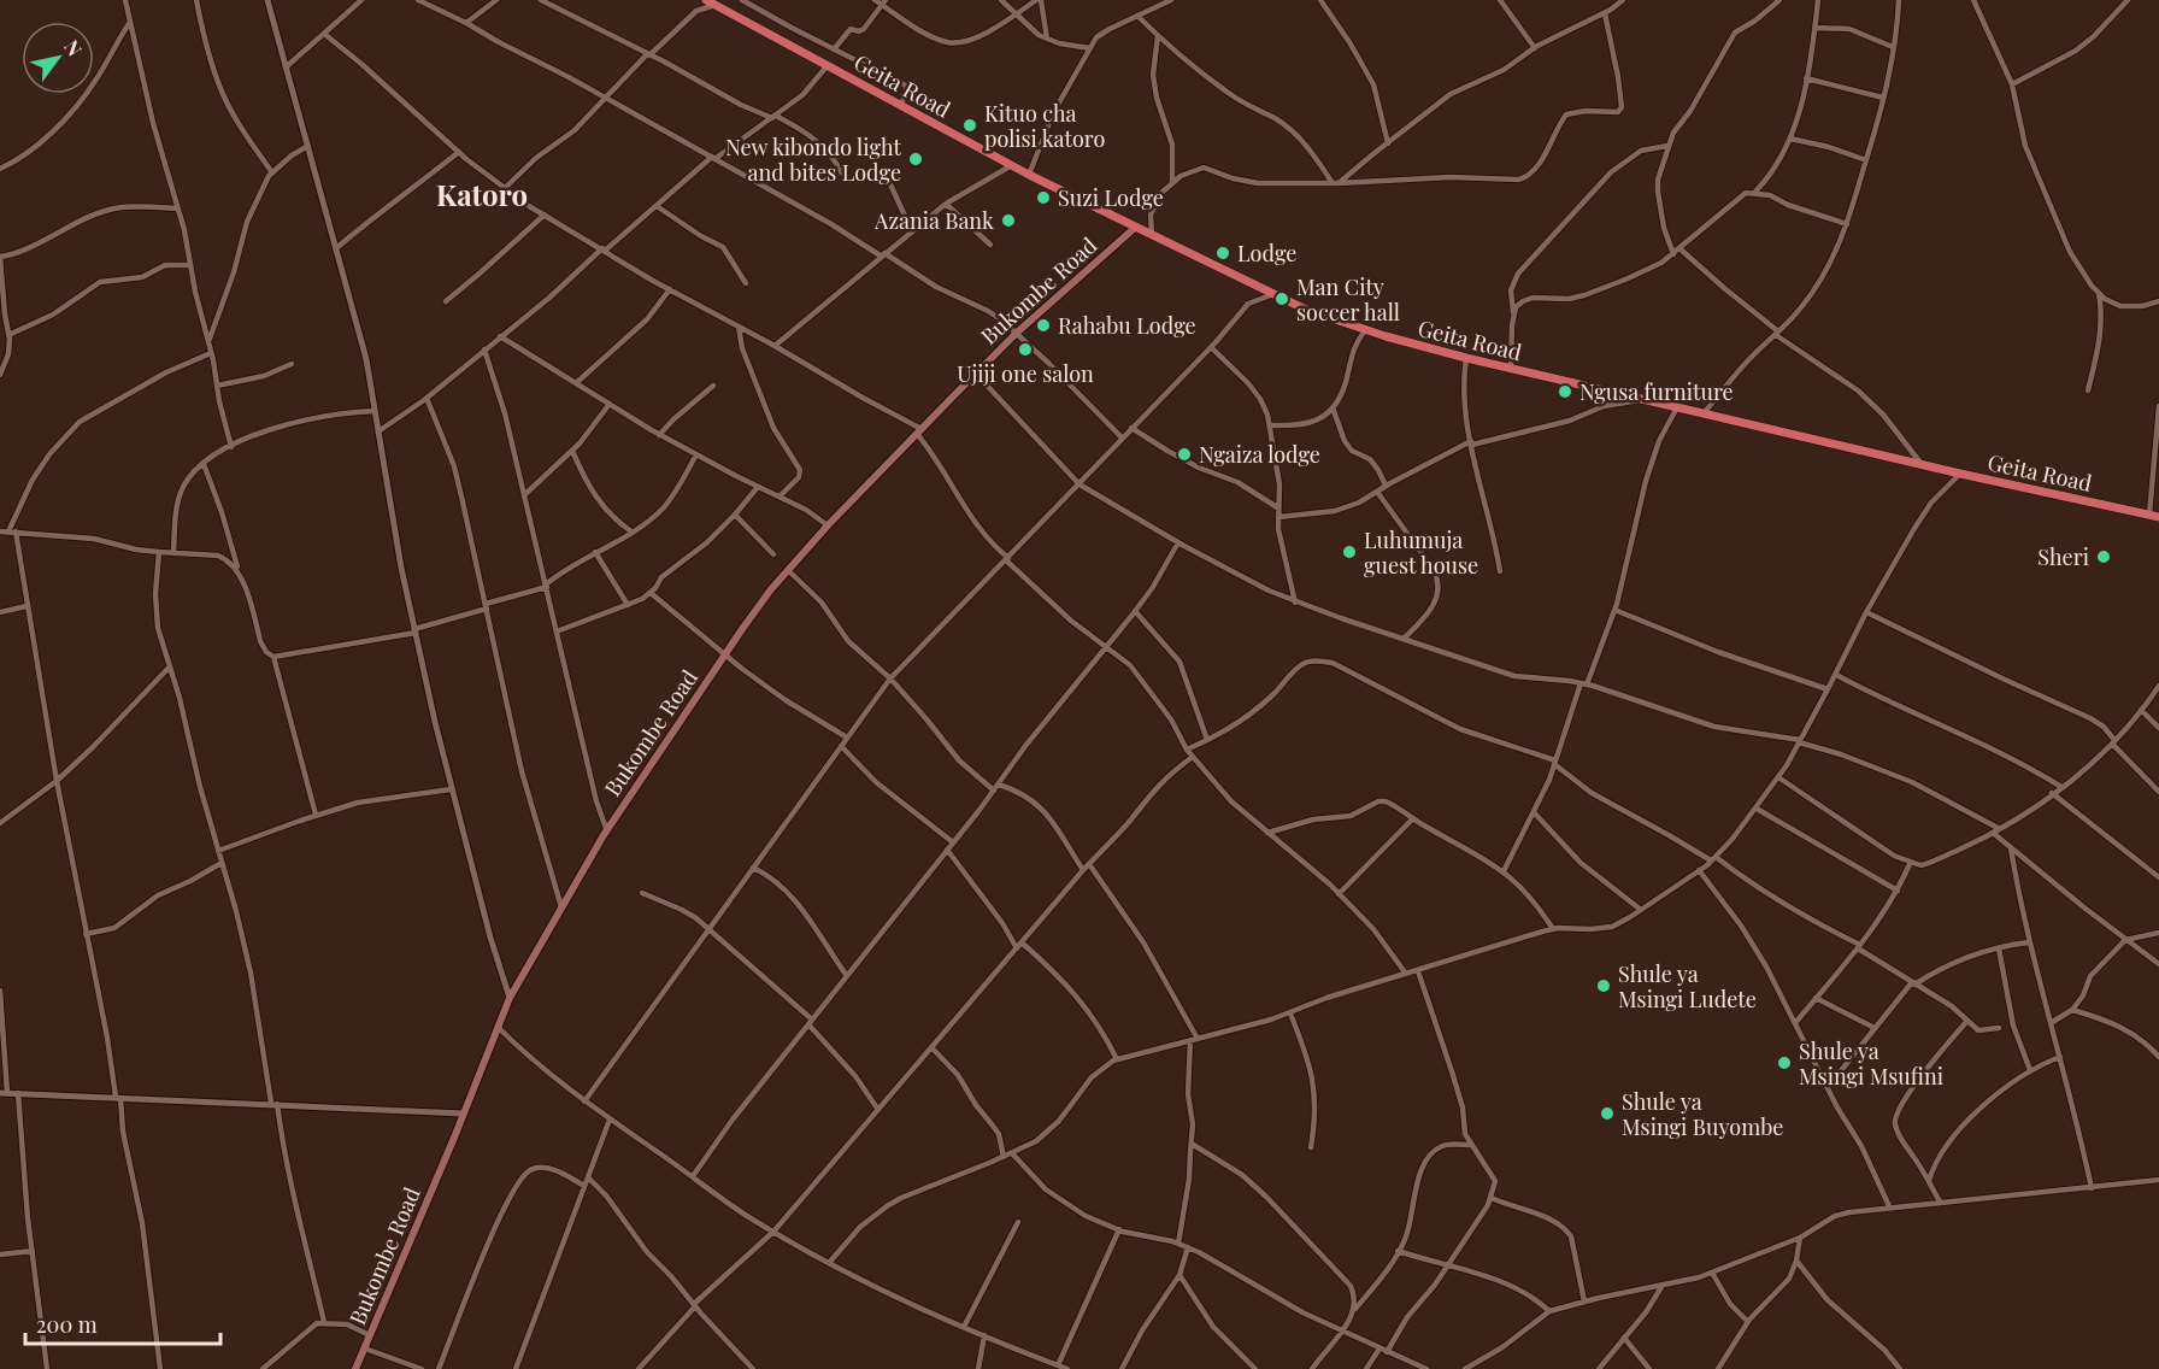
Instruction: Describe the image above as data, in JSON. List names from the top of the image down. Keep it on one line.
{"streets":{"highway":["Geita Road"],"main road":["Bukombe Road"]},"crossings":[["Geita Road","Bukombe Road"]],"districts":["Katoro"],"places":["Kituo cha polisi katoro","New kibondo light and bites Lodge","Suzi Lodge","Azania Bank","Lodge","Man City soccer hall","Rahabu Lodge","Ujiji one salon","Ngusa furniture","Ngaiza lodge","Luhumuja guest house","Sheri","Shule ya Msingi Ludete","Shule ya Msingi Msufini","Shule ya Msingi Buyombe"],"scale_bar":"200 m","north":"top right"}
